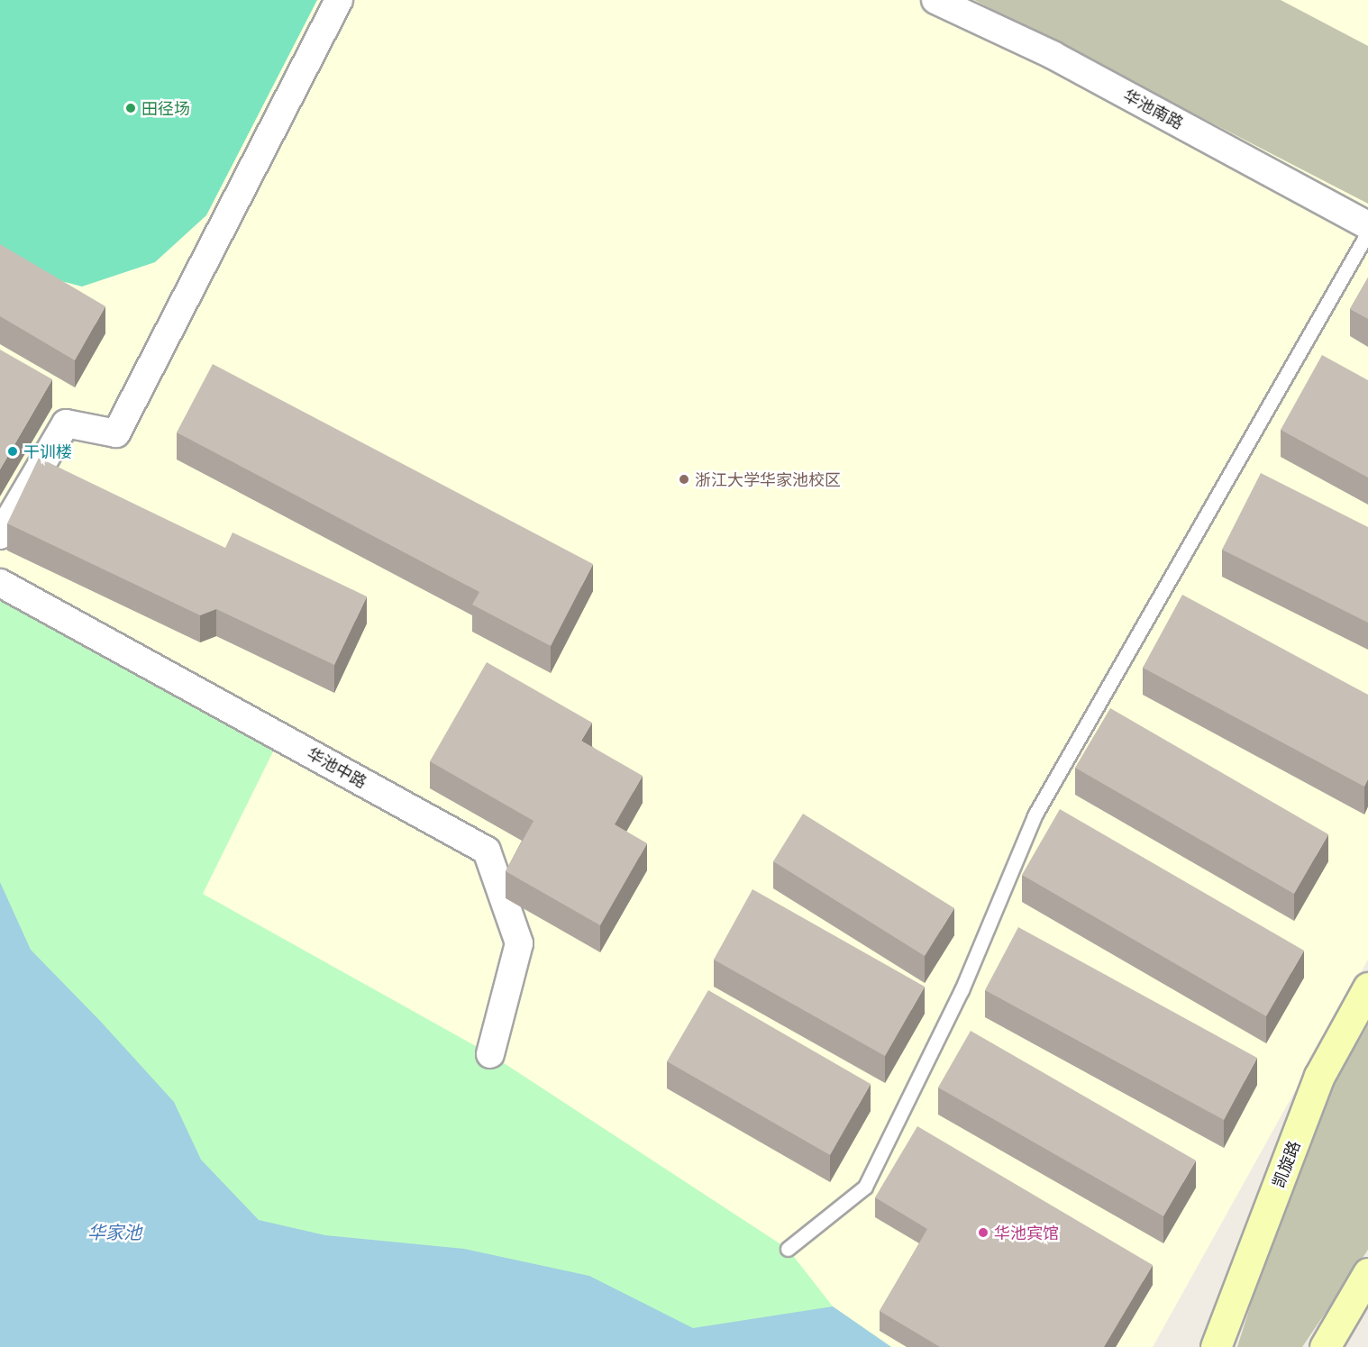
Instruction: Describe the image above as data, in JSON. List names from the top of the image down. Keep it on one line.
{"streets":{"main road":["凯旋路"],"street":["华池南路","华池中路"]},"water":["华家池"],"places":["田径场","干训楼","浙江大学华家池校区","华池宾馆"]}
